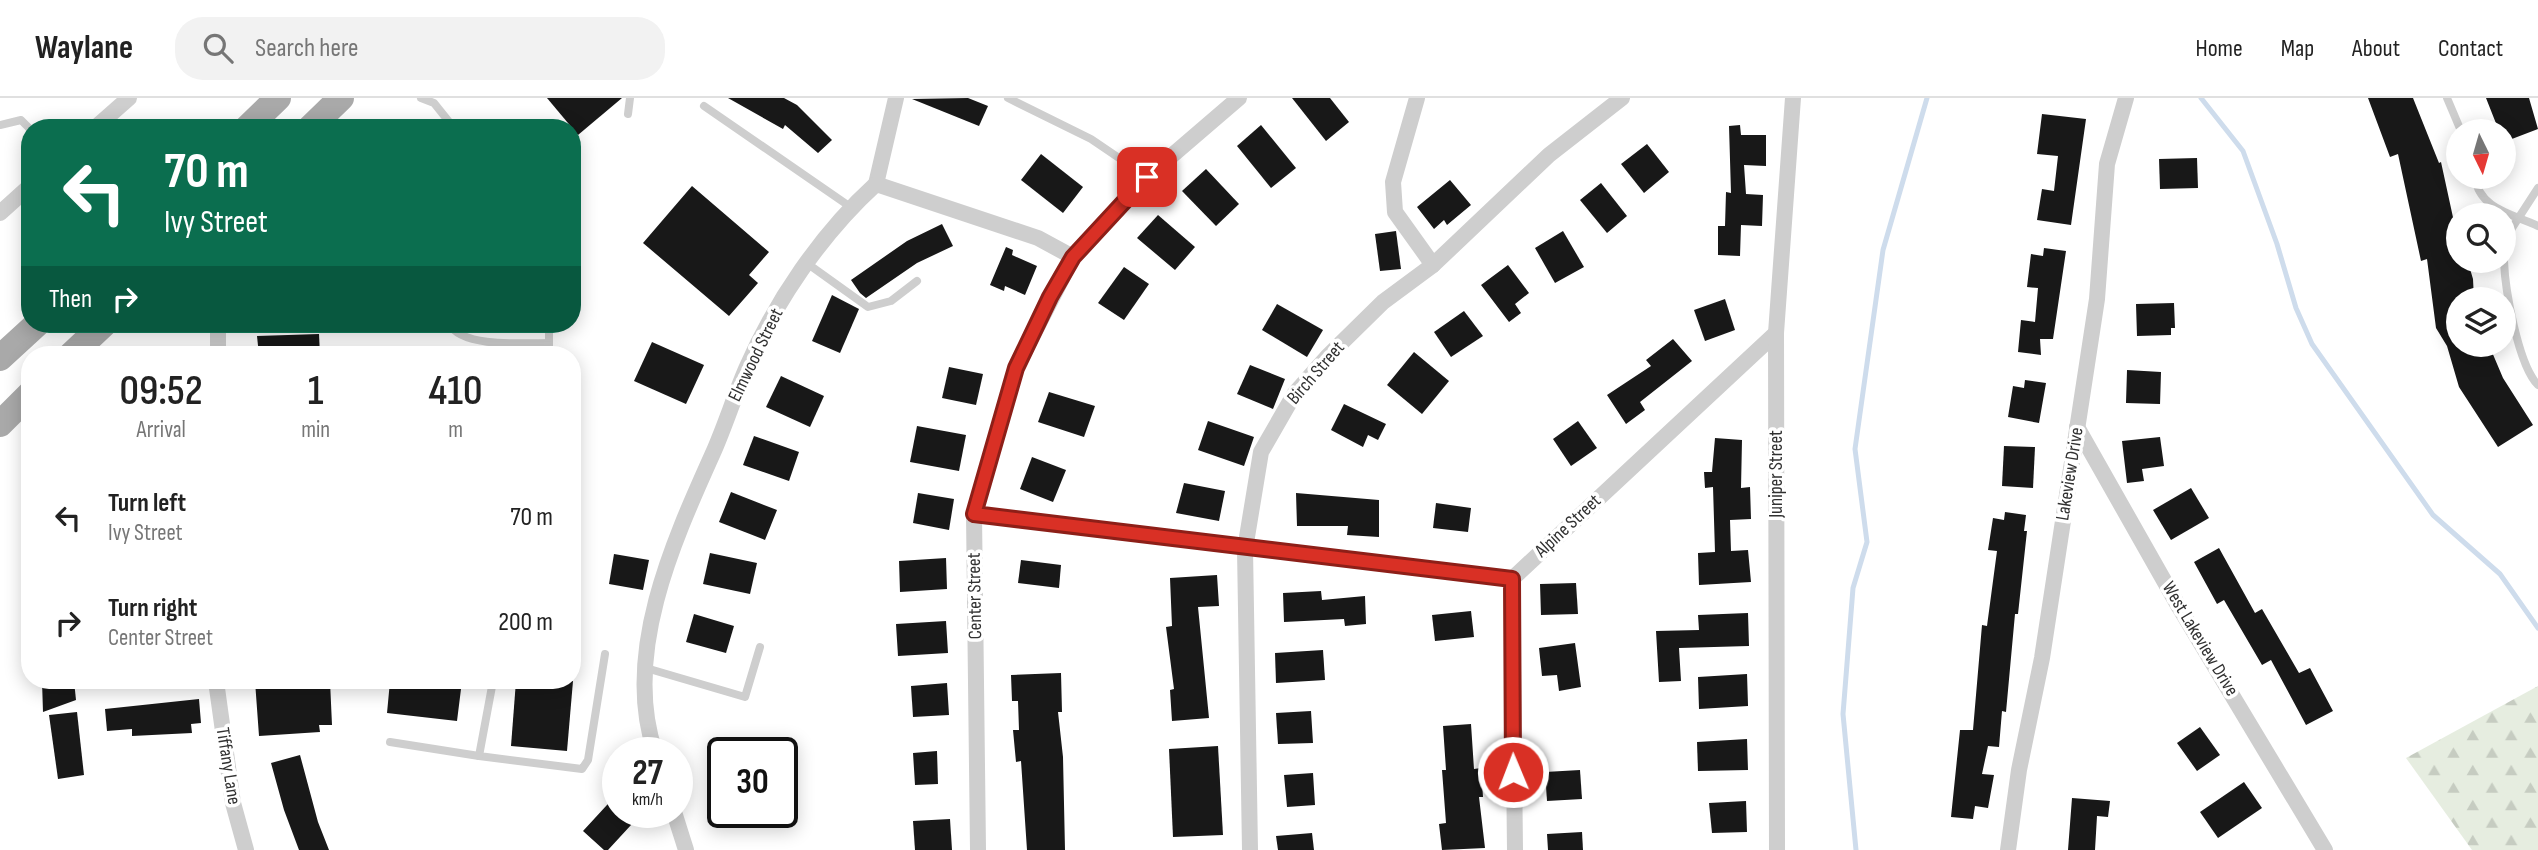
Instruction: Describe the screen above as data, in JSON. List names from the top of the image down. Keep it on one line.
{"streets":{"street":["Elmwood Street","Birch Street","Juniper Street","Lakeview Drive","Alpine Street","Center Street","West Lakeview Drive","Tiffany Lane"]},"crossings":[["Juniper Street","Alpine Street"],["Lakeview Drive","West Lakeview Drive"]],"north":"bottom","page":{"header":"Waylane","search":"Search here","nav":["Home","Map","About","Contact"],"turn":["70 m","Ivy Street"],"then":"Then","eta":["09:52","Arrival","1","min","410","m"],"list":[{"name":"Turn left","note":"Ivy Street","value":"70 m"},{"name":"Turn right","note":"Center Street","value":"200 m"}],"speed":"27 km/h","limit":"30"}}
